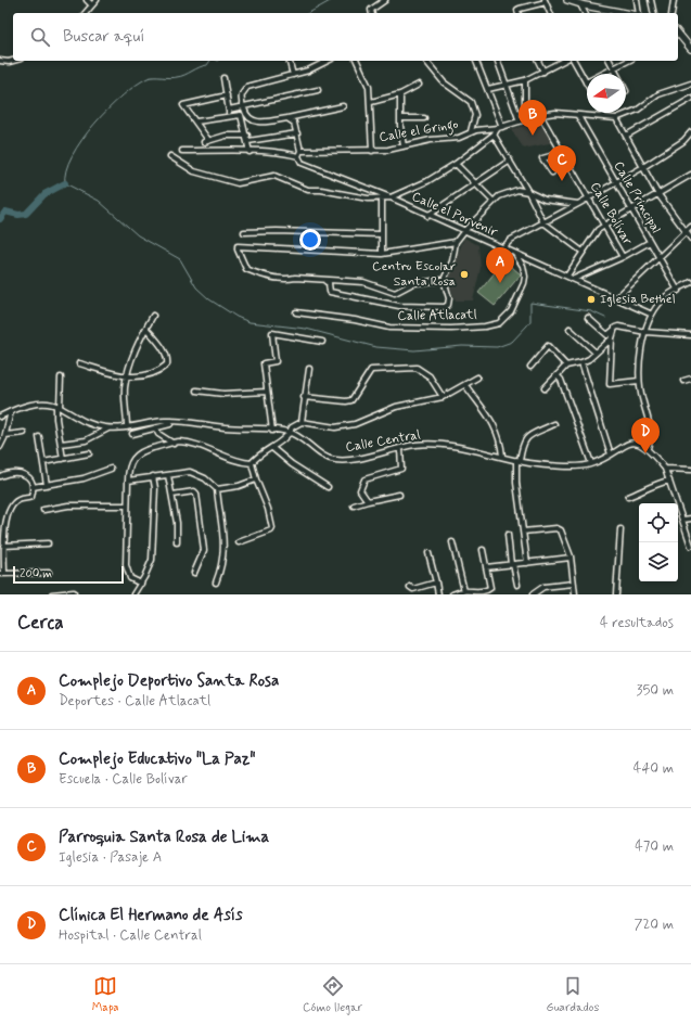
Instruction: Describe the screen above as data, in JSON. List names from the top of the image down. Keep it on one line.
{"streets":{"street":["Calle el Gringo","Calle Principal","Calle Bolívar","Calle el Porvenir","Calle Atlacatl","Calle Central"]},"crossings":[["Calle el Gringo","Calle Principal"],["Calle el Gringo","Calle Bolívar"],["Calle el Porvenir","Calle Atlacatl"]],"places":["Centro Escolar Santa Rosa","Iglesia Bethel"],"scale_bar":"200 m","north":"left","page":{"search":"Buscar aquí","pins":["B","C","A","D"],"scale":"200 m","heading":["Cerca","4 resultados"],"list":[{"mark":"A","name":"Complejo Deportivo Santa Rosa","note":"Deportes · Calle Atlacatl","value":"350 m"},{"mark":"B","name":"Complejo Educativo \"La Paz\"","note":"Escuela · Calle Bolívar","value":"440 m"},{"mark":"C","name":"Parroquia Santa Rosa de Lima","note":"Iglesia · Pasaje A","value":"470 m"},{"mark":"D","name":"Clínica El Hermano de Asís","note":"Hospital · Calle Central","value":"720 m"}],"nav":["Mapa","Cómo llegar","Guardados"]}}
